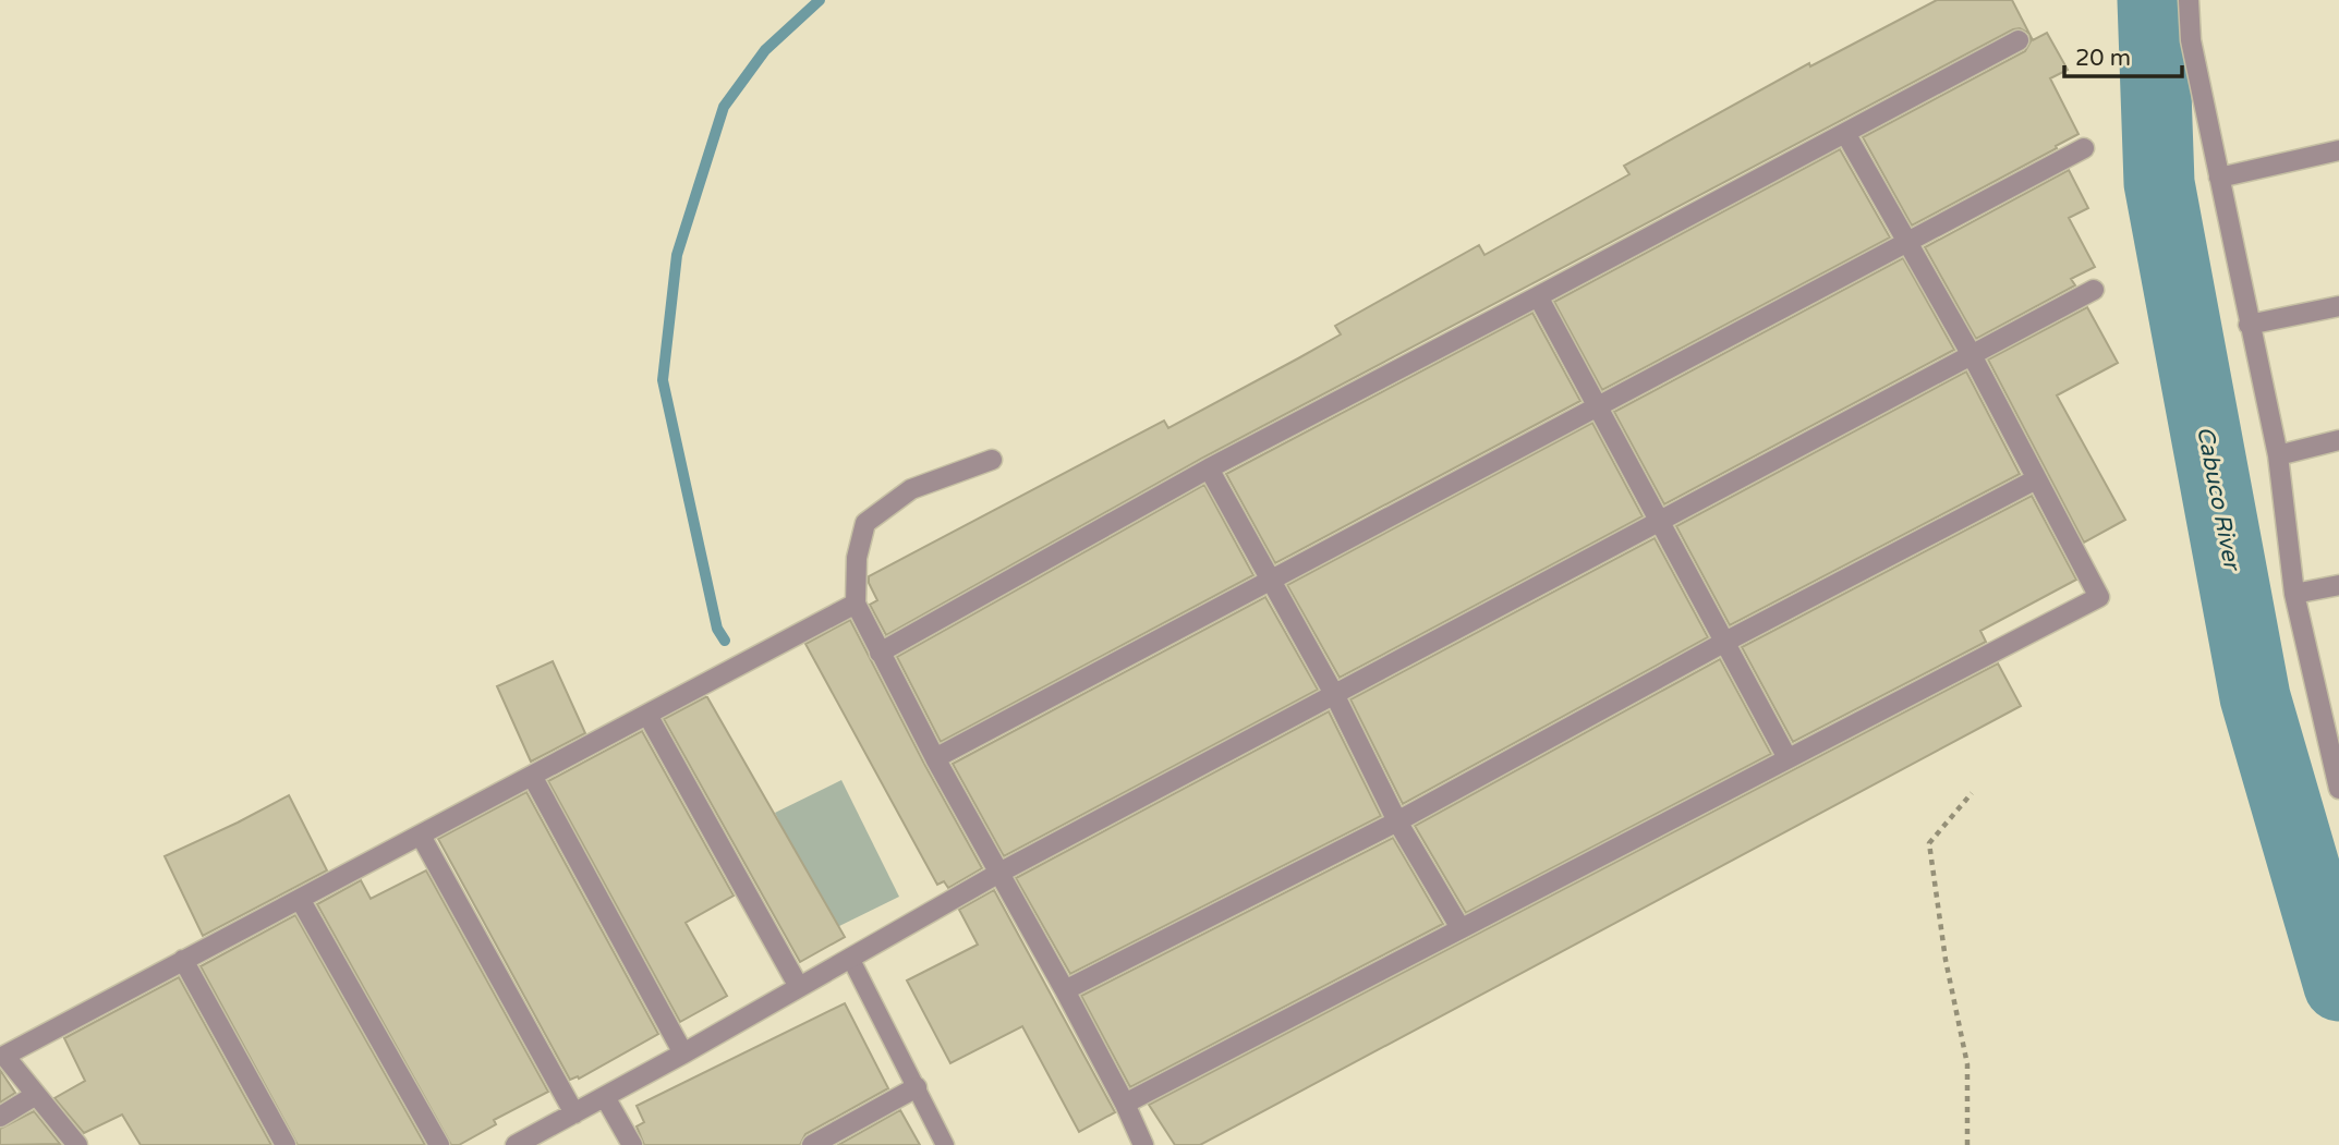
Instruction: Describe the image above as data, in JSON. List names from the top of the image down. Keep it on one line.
{"water":["Cabuco River"],"scale_bar":"20 m"}
